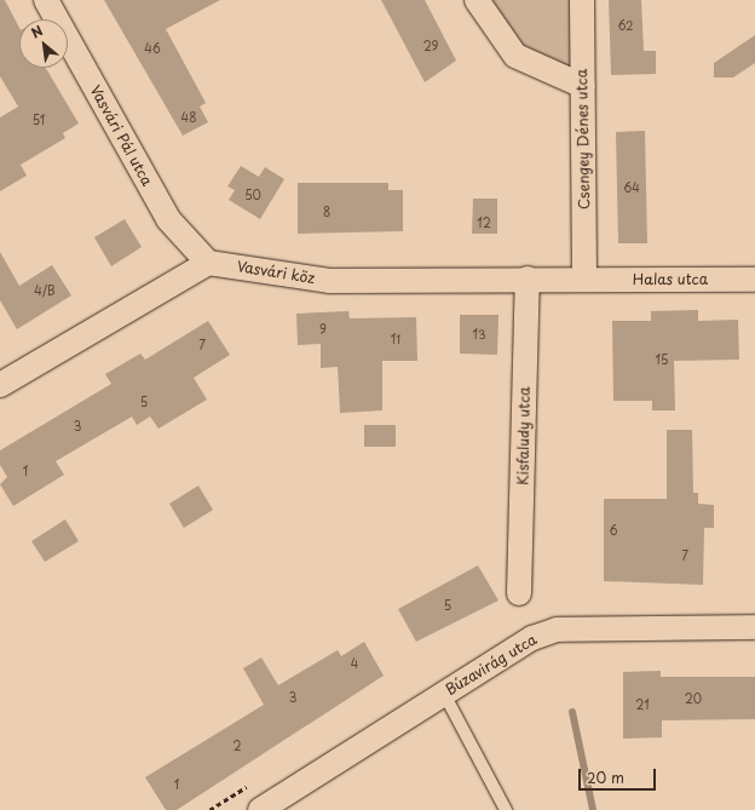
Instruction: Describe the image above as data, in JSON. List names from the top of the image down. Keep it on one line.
{"streets":{"street":["Vasvári Pál utca","Csengey Dénes utca","Vasvári köz","Halas utca","Kisfaludy utca","Búzavirág utca"]},"crossings":[["Vasvári Pál utca","Vasvári köz"],["Csengey Dénes utca","Vasvári köz"],["Csengey Dénes utca","Halas utca"],["Vasvári köz","Halas utca"],["Vasvári köz","Kisfaludy utca"]],"house_numbers":["62","29","46","48","51","64","50","8","12","4/B","9","13","11","7","15","5","3","1","6","7","5","4","3","20","21","2","1"],"scale_bar":"20 m","north":"top left"}
